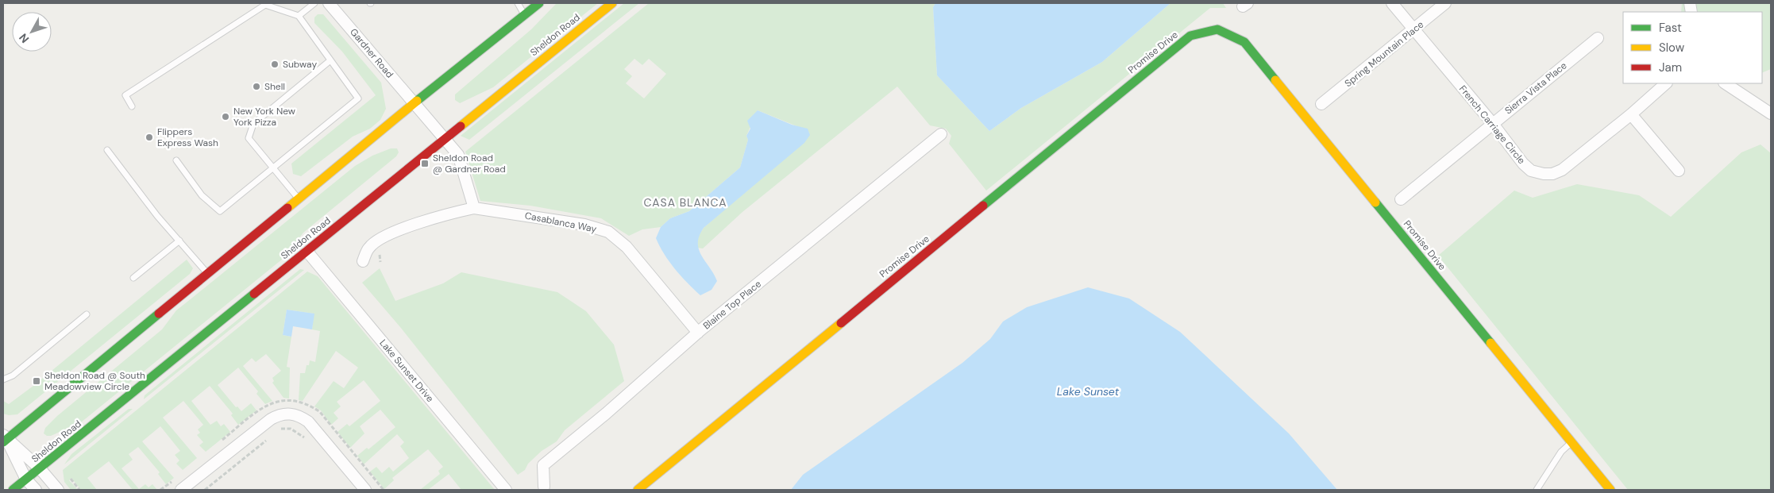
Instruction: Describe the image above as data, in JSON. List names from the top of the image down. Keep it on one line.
{"streets":{"main road":["Sheldon Road","Promise Drive"],"street":["Gardner Road","Spring Mountain Place","Sierra Vista Place","French Carriage Circle","Casablanca Way","Blaine Top Place","Lake Sunset Drive"]},"crossings":[["Sheldon Road","Lake Sunset Drive"],["Spring Mountain Place","French Carriage Circle"],["Sierra Vista Place","French Carriage Circle"],["Casablanca Way","Blaine Top Place"]],"districts":["CASA BLANCA"],"water":["Lake Sunset"],"places":{"other":["Subway","Shell","New York New York Pizza","Flippers Express Wash"],"transit":["Sheldon Road @ Gardner Road","Sheldon Road @ South Meadowview Circle"]},"legend":["Fast","Slow","Jam"],"north":"bottom left"}
